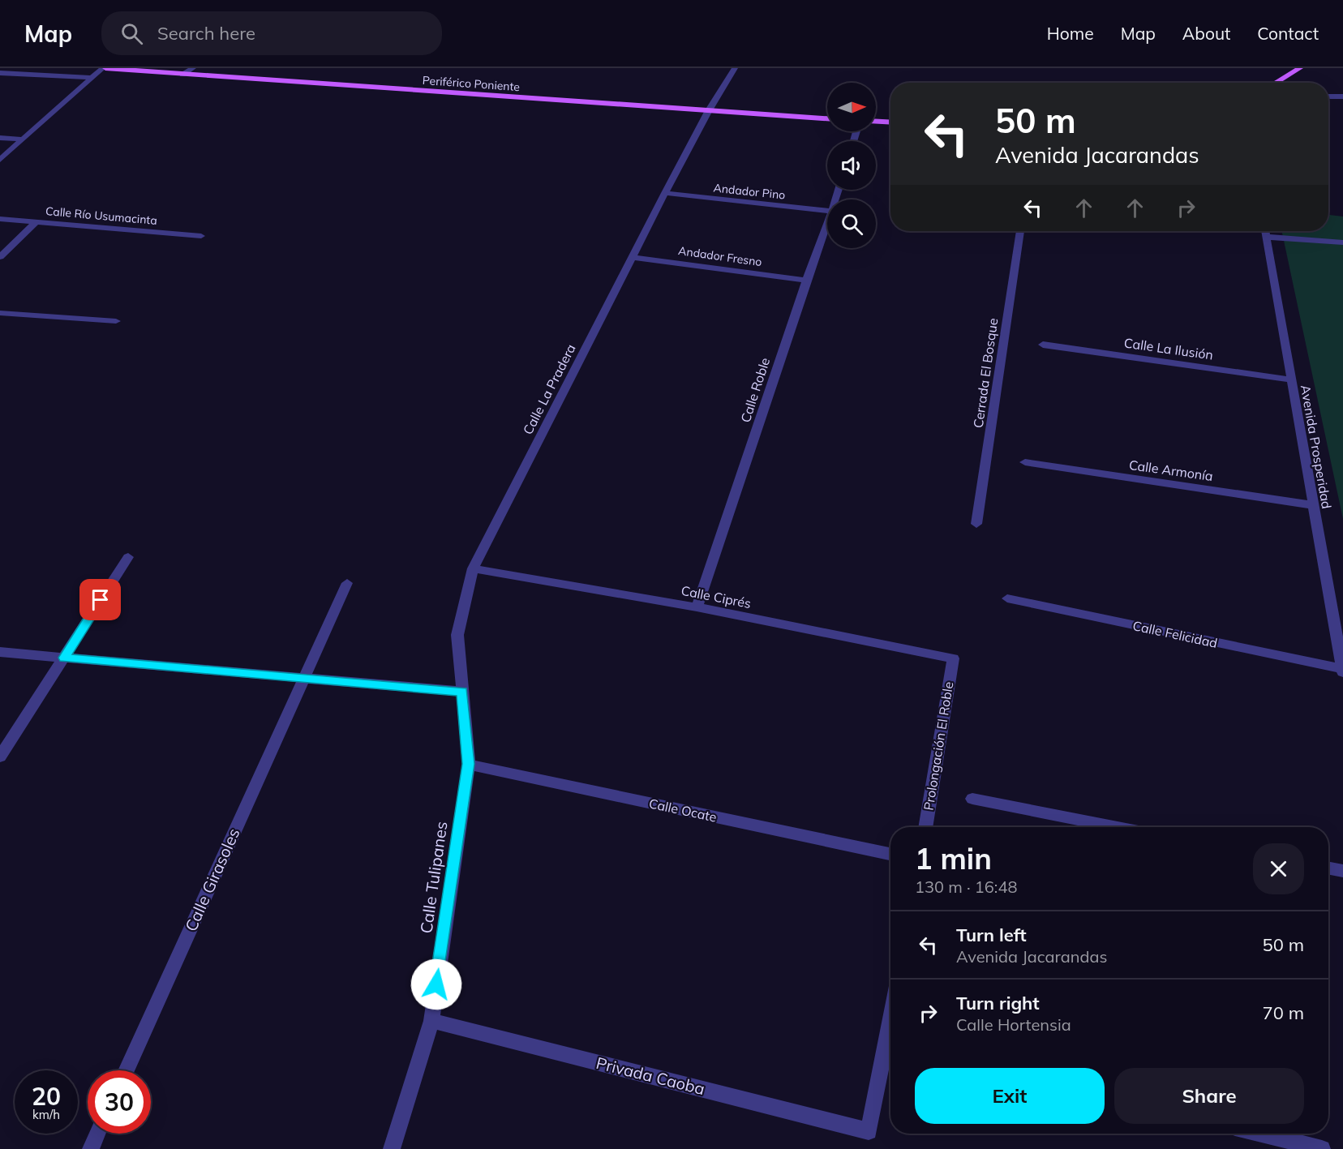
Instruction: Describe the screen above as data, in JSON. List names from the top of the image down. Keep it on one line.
{"streets":{"main road":["Periférico Poniente"],"street":["Andador Pino","Calle Río Usumacinta","Andador Fresno","Calle La Ilusión","Cerrada El Bosque","Calle La Pradera","Calle Roble","Avenida Prosperidad","Calle Armonía","Calle Ciprés","Calle Felicidad","Prolongación El Roble","Calle Ocate","Calle Tulipanes","Calle Girasoles","Privada Caoba"]},"crossings":[["Periférico Poniente","Calle La Pradera"],["Andador Pino","Calle La Pradera"],["Andador Fresno","Calle La Pradera"],["Andador Fresno","Calle Roble"],["Calle La Ilusión","Avenida Prosperidad"],["Calle La Pradera","Calle Ciprés"],["Calle La Pradera","Calle Tulipanes"],["Calle Roble","Calle Ciprés"],["Avenida Prosperidad","Calle Armonía"],["Avenida Prosperidad","Calle Felicidad"],["Calle Ciprés","Prolongación El Roble"],["Calle Ocate","Calle Tulipanes"],["Calle Tulipanes","Privada Caoba"]],"north":"right","page":{"header":"Map","search":"Search here","nav":["Home","Map","About","Contact"],"turn":["50 m","Avenida Jacarandas"],"heading":["1 min","130 m · 16:48"],"list":[{"name":"Turn left","note":"Avenida Jacarandas","value":"50 m"},{"name":"Turn right","note":"Calle Hortensia","value":"70 m"}],"buttons":["Exit","Share"],"speed":"20 km/h","limit":"30"}}
